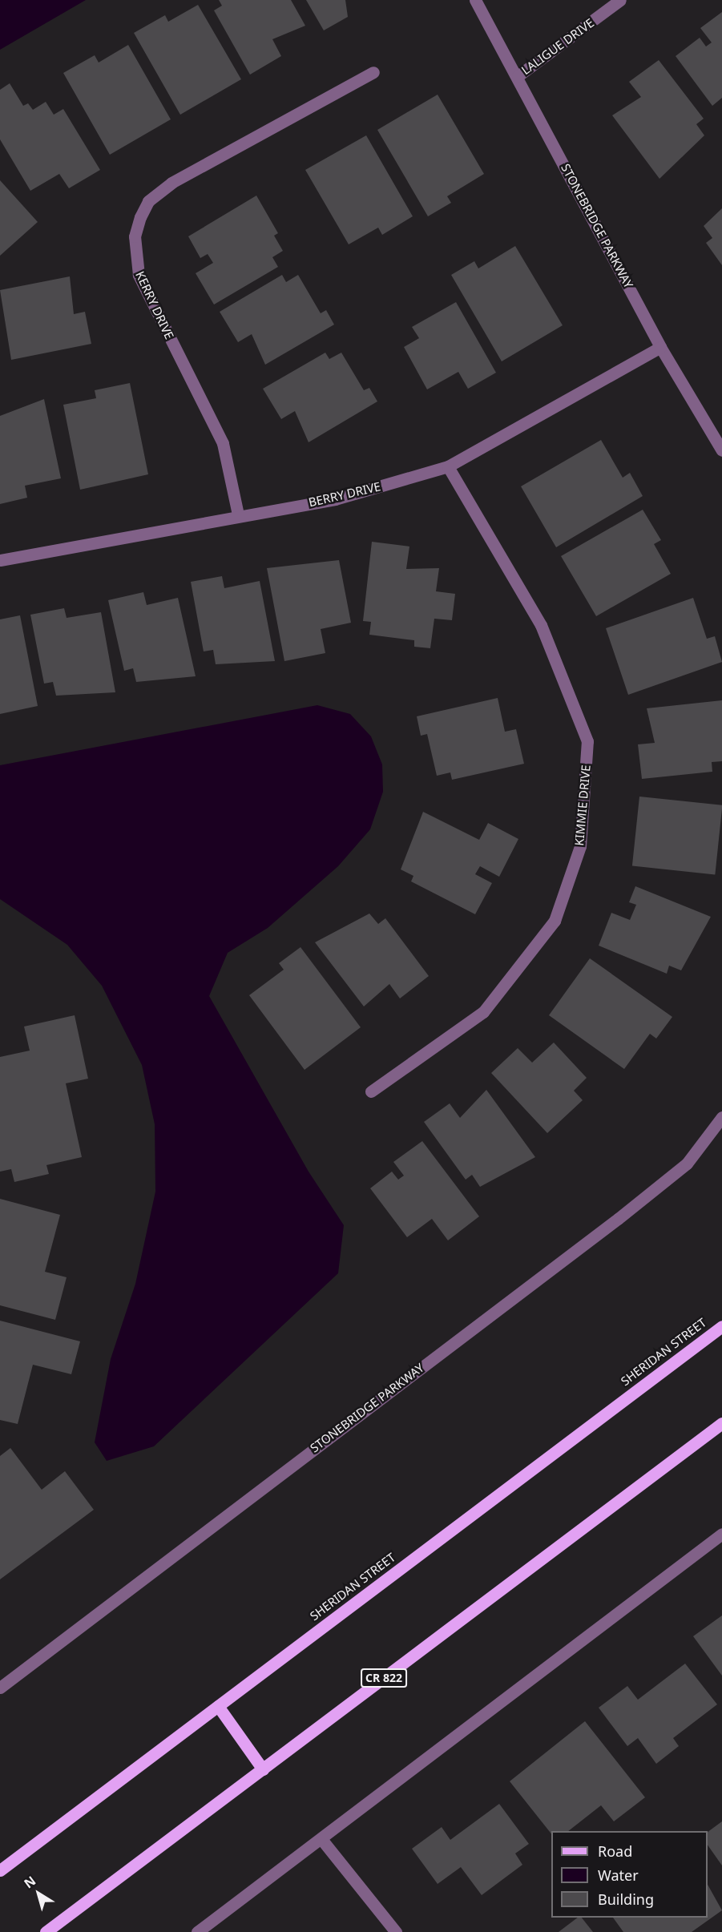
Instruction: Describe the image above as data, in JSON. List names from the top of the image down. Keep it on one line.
{"streets":{"main road":["SHERIDAN STREET","CR 822"],"street":["LALIGUE DRIVE","STONEBRIDGE PARKWAY","KERRY DRIVE","BERRY DRIVE","KIMMIE DRIVE"]},"crossings":[["LALIGUE DRIVE","STONEBRIDGE PARKWAY"],["STONEBRIDGE PARKWAY","BERRY DRIVE"],["KERRY DRIVE","BERRY DRIVE"],["BERRY DRIVE","KIMMIE DRIVE"]],"legend":["Road","Water","Building"],"north":"top left"}
